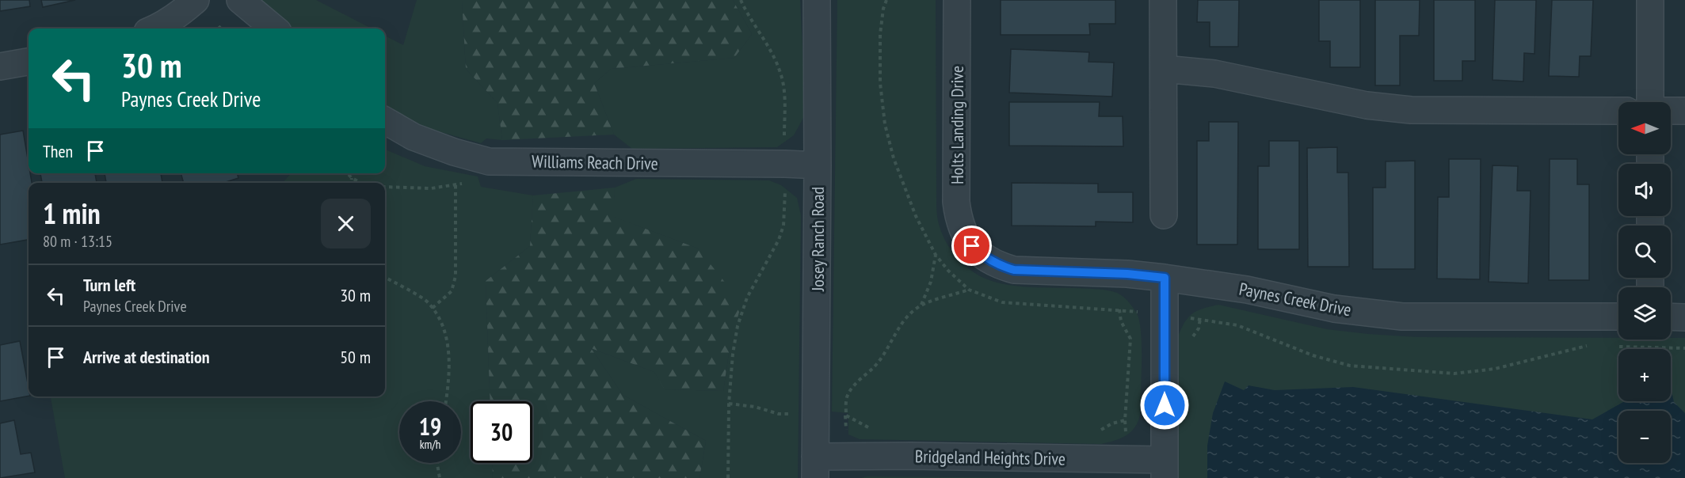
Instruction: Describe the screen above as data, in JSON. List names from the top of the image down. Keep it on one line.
{"streets":{"street":["Holts Landing Drive","Williams Reach Drive","Josey Ranch Road","Paynes Creek Drive","Bridgeland Heights Drive"]},"crossings":[["Holts Landing Drive","Paynes Creek Drive"],["Williams Reach Drive","Josey Ranch Road"],["Josey Ranch Road","Bridgeland Heights Drive"]],"north":"left","page":{"turn":["30 m","Paynes Creek Drive"],"map_buttons":["+","−"],"then":"Then","heading":["1 min","80 m · 13:15"],"list":[{"name":"Turn left","note":"Paynes Creek Drive","value":"30 m"},{"name":"Arrive at destination","value":"50 m"}],"speed":"19 km/h","limit":"30"}}
